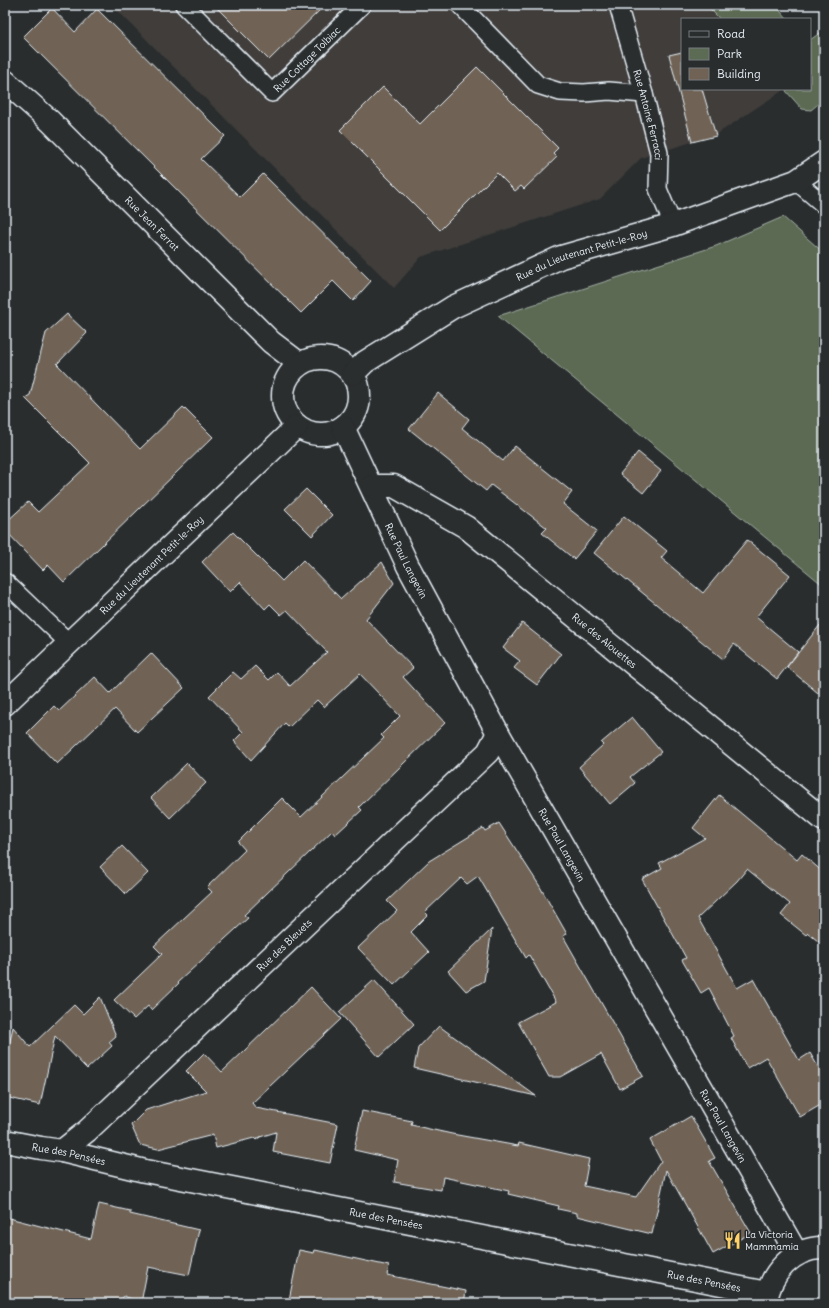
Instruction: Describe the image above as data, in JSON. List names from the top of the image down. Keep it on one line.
{"streets":{"street":["Rue Jean Ferrat","Rue du Lieutenant Petit-le-Roy","Rue Paul Langevin","Rue des Alouettes","Rue des Bleuets","Rue des Pensées"],"lane":["Rue Cottage Tolbiac","Rue Antoine Ferracci"]},"crossings":[["Rue Antoine Ferracci","Rue du Lieutenant Petit-le-Roy"],["Rue Jean Ferrat","Rue du Lieutenant Petit-le-Roy"],["Rue Jean Ferrat","Rue Paul Langevin"],["Rue du Lieutenant Petit-le-Roy","Rue Paul Langevin"],["Rue Paul Langevin","Rue des Alouettes"],["Rue Paul Langevin","Rue des Bleuets"],["Rue des Bleuets","Rue des Pensées"]],"places":{"restaurant":["La Victoria Mammamia"]},"legend":["Road","Park","Building"]}
